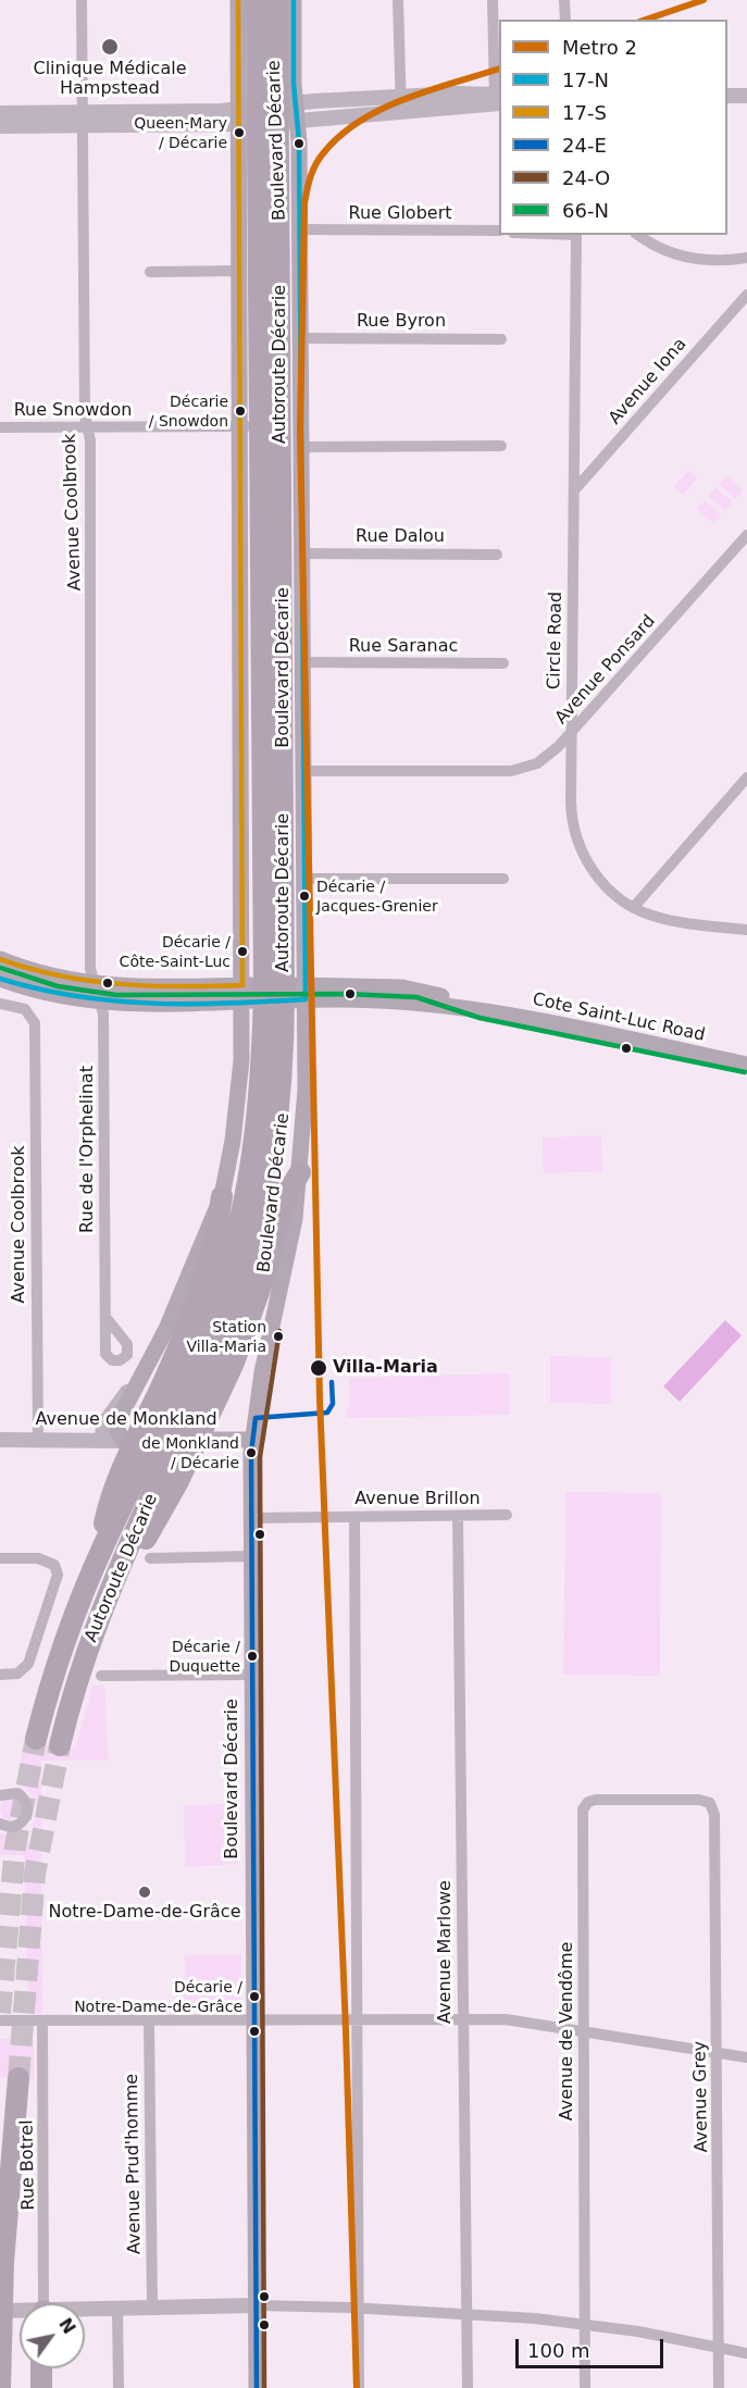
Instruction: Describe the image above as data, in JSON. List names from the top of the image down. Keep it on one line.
{"streets":{"highway":["Autoroute Décarie"],"main road":["Boulevard Décarie","Cote Saint-Luc Road","Avenue de Monkland"],"street":["Rue Globert","Rue Byron","Avenue Iona","Rue Snowdon","Avenue Coolbrook","Rue Dalou","Circle Road","Rue Saranac","Avenue Ponsard","Rue de l'Orphelinat","Avenue Brillon","Avenue Marlowe","Avenue de Vendôme","Avenue Grey","Avenue Prud'homme","Rue Botrel"]},"crossings":[["Boulevard Décarie","Rue Globert"],["Boulevard Décarie","Rue Byron"],["Boulevard Décarie","Rue Snowdon"],["Boulevard Décarie","Rue Dalou"],["Boulevard Décarie","Rue Saranac"],["Boulevard Décarie","Avenue Ponsard"],["Boulevard Décarie","Cote Saint-Luc Road"],["Boulevard Décarie","Avenue de Monkland"],["Boulevard Décarie","Avenue Brillon"],["Avenue Iona","Circle Road"],["Rue Snowdon","Avenue Coolbrook"],["Avenue Coolbrook","Cote Saint-Luc Road"],["Avenue Coolbrook","Rue de l'Orphelinat"],["Avenue Coolbrook","Avenue de Monkland"],["Circle Road","Avenue Ponsard"],["Cote Saint-Luc Road","Rue de l'Orphelinat"],["Avenue Brillon","Avenue Marlowe"],["Avenue de Vendôme","Avenue Grey"]],"places":["Clinique Médicale Hampstead","Queen-Mary / Décarie","Décarie / Snowdon","Décarie / Jacques-Grenier","Décarie / Côte-Saint-Luc","Station Villa-Maria","Villa-Maria","de Monkland / Décarie","Décarie / Duquette","Notre-Dame-de-Grâce","Décarie / Notre-Dame-de-Grâce"],"lines":["metro line 2","transit line 17-N","transit line 17-S","transit line 66-N","transit line 24-O","transit line 24-E"],"legend":["Metro 2","17-N","17-S","24-E","24-O","66-N"],"scale_bar":"100 m","north":"top right"}
